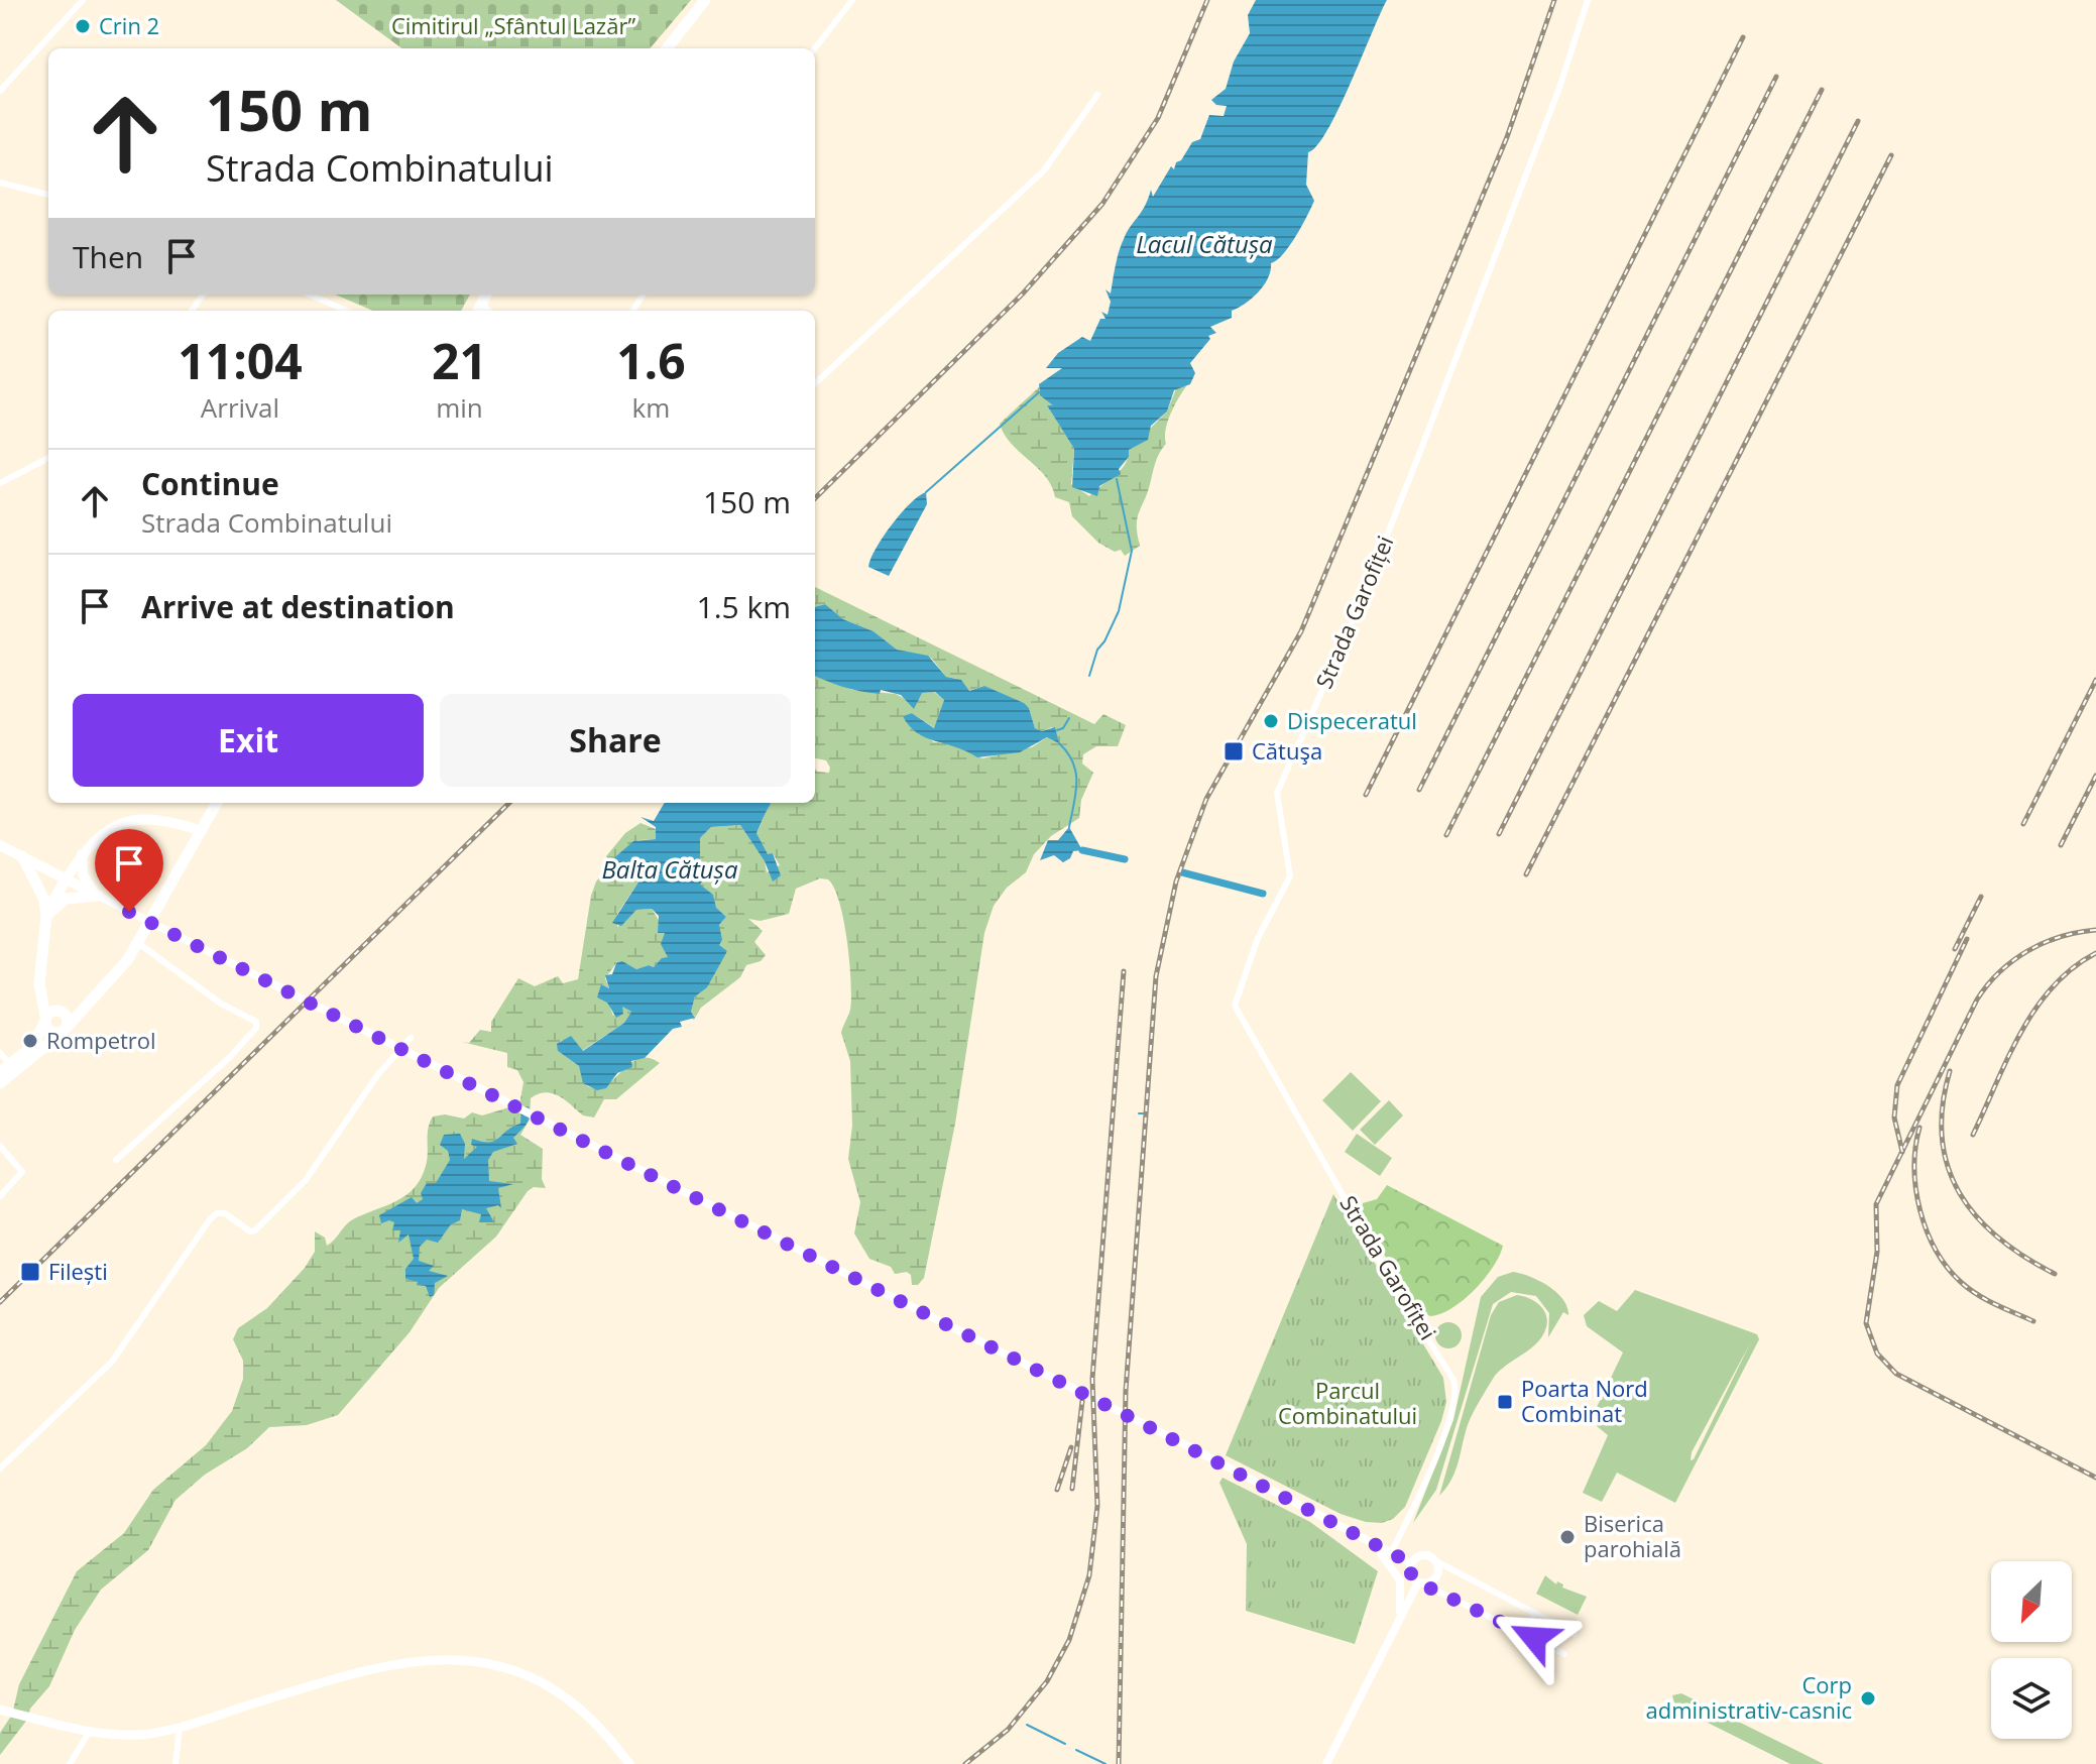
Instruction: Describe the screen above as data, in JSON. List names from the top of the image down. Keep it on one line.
{"streets":{"street":["Strada Garofiței"]},"water":["Lacul Cătușa","Balta Cătușa"],"parks":["Cimitirul „Sfântul Lazăr”","Parcul Combinatului"],"places":{"other":["Crin 2","Dispeceratul","Rompetrol","Biserica parohială","Corp administrativ-casnic"],"transit":["Cătuşa","Filești","Poarta Nord Combinat"]},"north":"bottom left","page":{"turn":["150 m","Strada Combinatului"],"then":"Then","eta":["11:04","Arrival","21","min","1.6","km"],"list":[{"name":"Continue","note":"Strada Combinatului","value":"150 m"},{"name":"Arrive at destination","value":"1.5 km"}],"buttons":["Exit","Share"]}}
